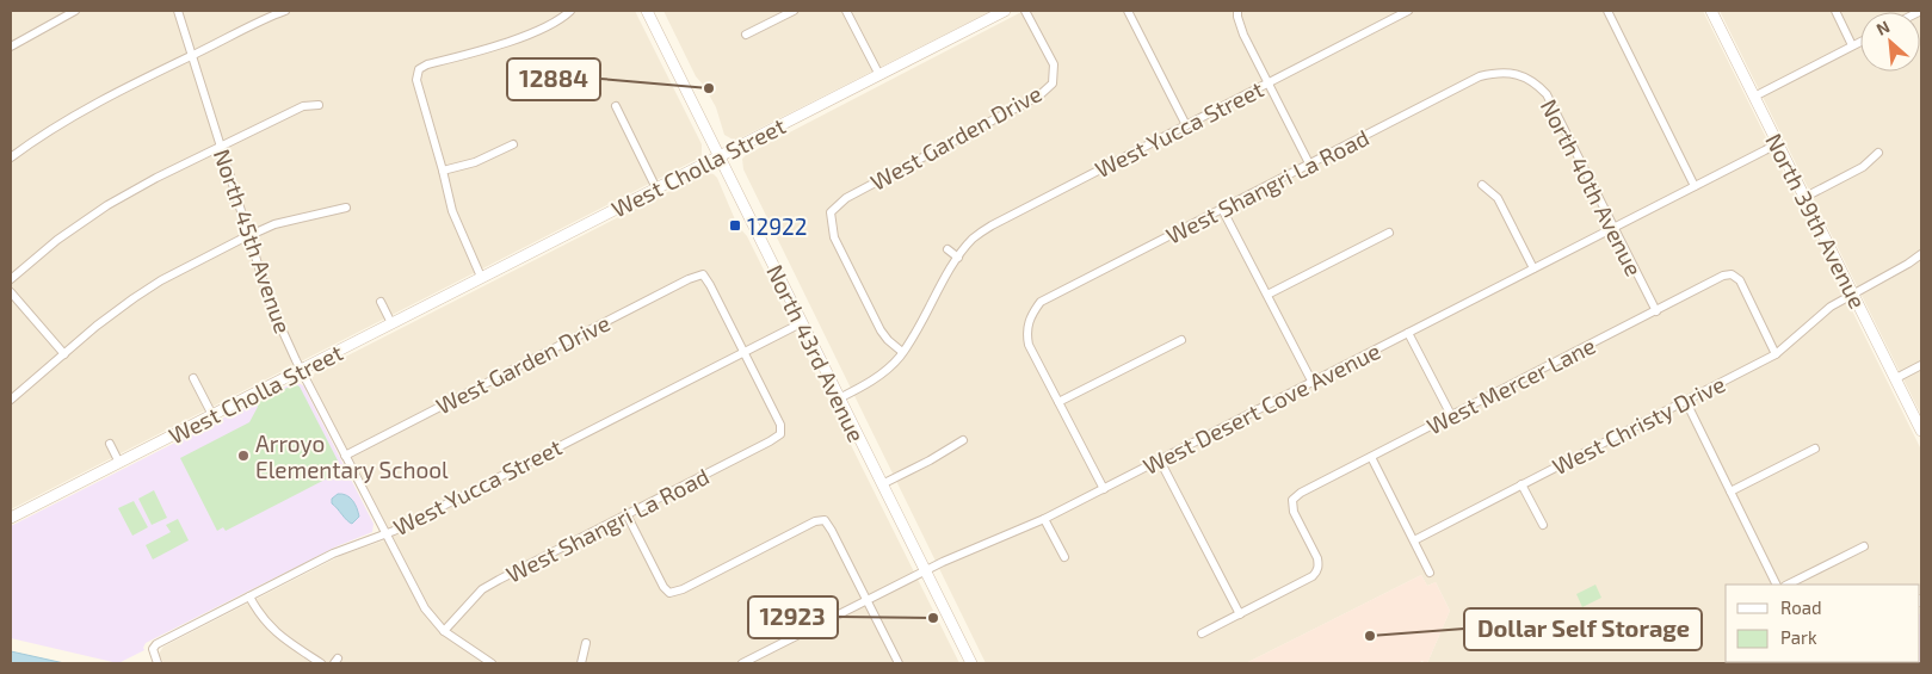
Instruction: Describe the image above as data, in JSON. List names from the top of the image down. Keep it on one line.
{"streets":{"street":["West Yucca Street","West Garden Drive","West Cholla Street","West Shangri La Road","North 40th Avenue","North 39th Avenue","North 45th Avenue","North 43rd Avenue","West Mercer Lane","West Desert Cove Avenue","West Christy Drive"]},"crossings":[["West Yucca Street","West Garden Drive"],["West Yucca Street","West Shangri La Road"],["West Yucca Street","North 45th Avenue"],["West Yucca Street","North 43rd Avenue"],["West Garden Drive","West Shangri La Road"],["West Garden Drive","North 45th Avenue"],["West Cholla Street","North 45th Avenue"],["West Cholla Street","North 43rd Avenue"],["West Shangri La Road","North 40th Avenue"],["West Shangri La Road","North 45th Avenue"],["North 40th Avenue","West Mercer Lane"],["North 40th Avenue","West Desert Cove Avenue"],["North 39th Avenue","West Desert Cove Avenue"],["North 39th Avenue","West Christy Drive"],["North 43rd Avenue","West Desert Cove Avenue"],["West Mercer Lane","West Christy Drive"]],"places":{"other":["12884","Arroyo Elementary School","12923","Dollar Self Storage"],"transit":["12922"]},"legend":["Road","Park"],"north":"top left"}
